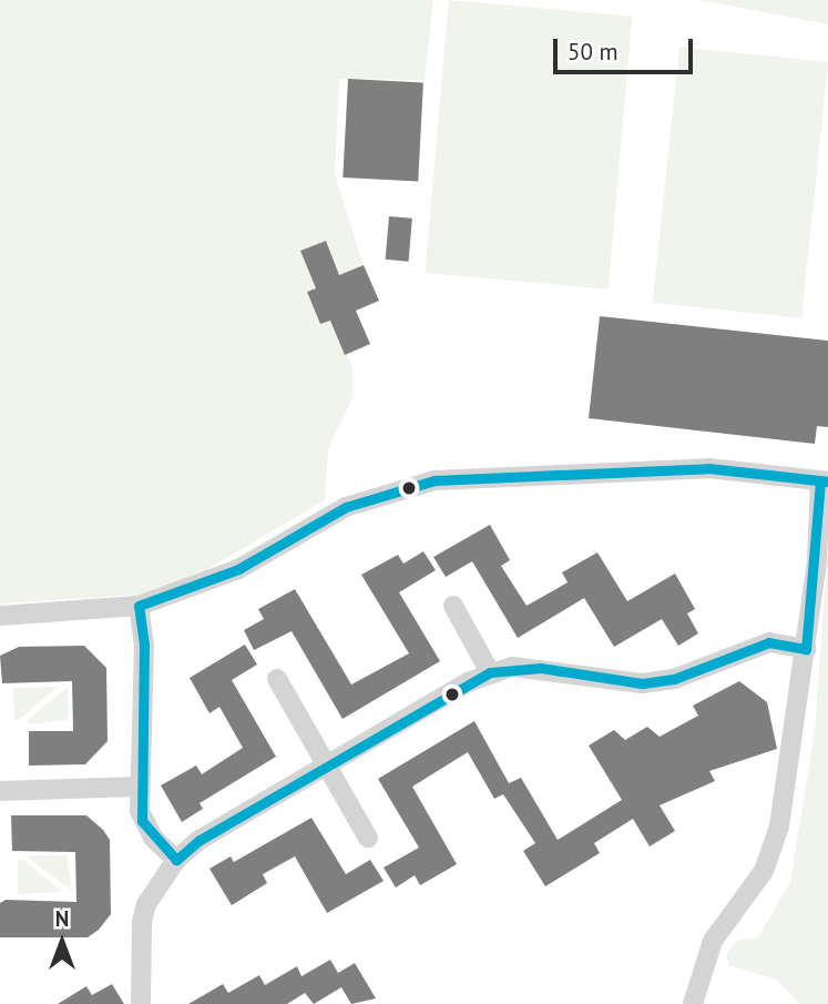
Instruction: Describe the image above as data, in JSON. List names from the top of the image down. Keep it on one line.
{"scale_bar":"50 m","north":"top"}
